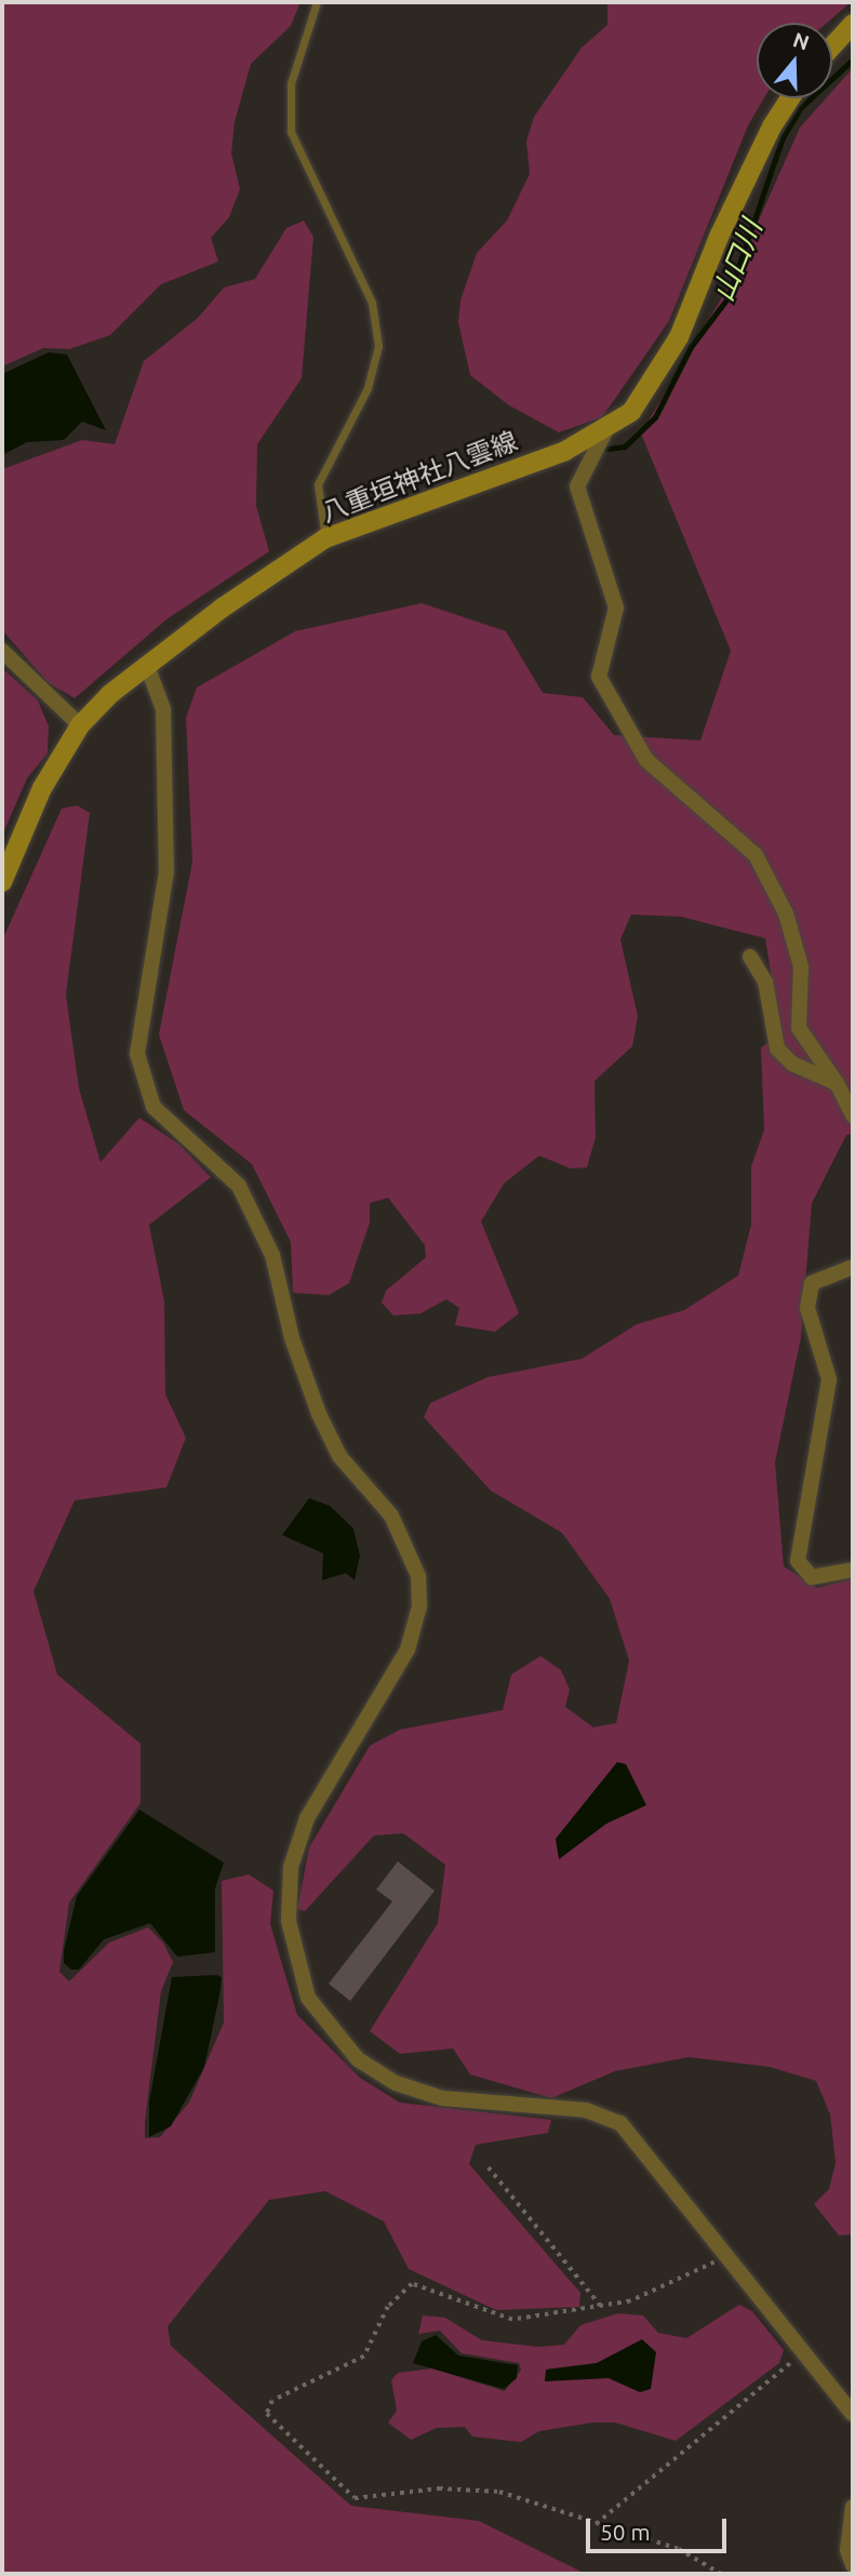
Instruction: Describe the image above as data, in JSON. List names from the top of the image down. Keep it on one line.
{"streets":{"main road":["八重垣神社八雲線"]},"water":["山口川"],"scale_bar":"50 m","north":"top"}
